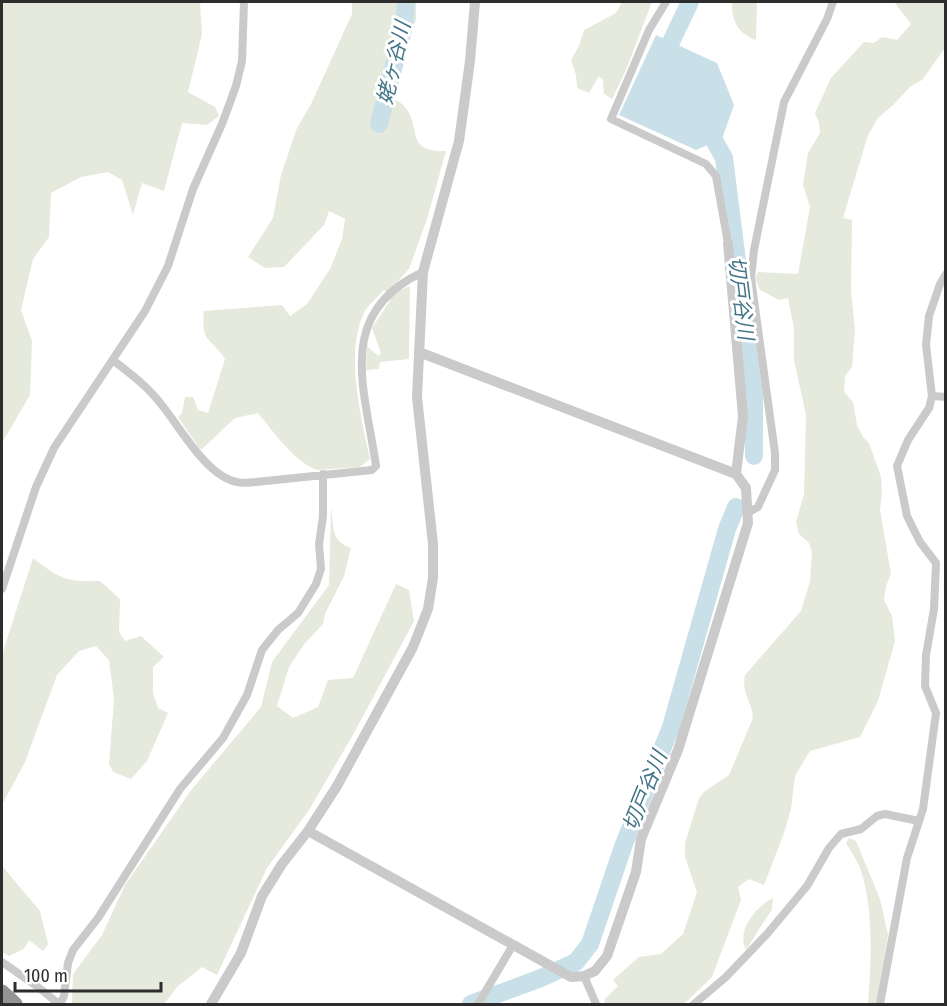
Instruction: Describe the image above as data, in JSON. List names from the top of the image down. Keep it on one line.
{"water":["姥ヶ谷川","切戸谷川"],"scale_bar":"100 m"}
